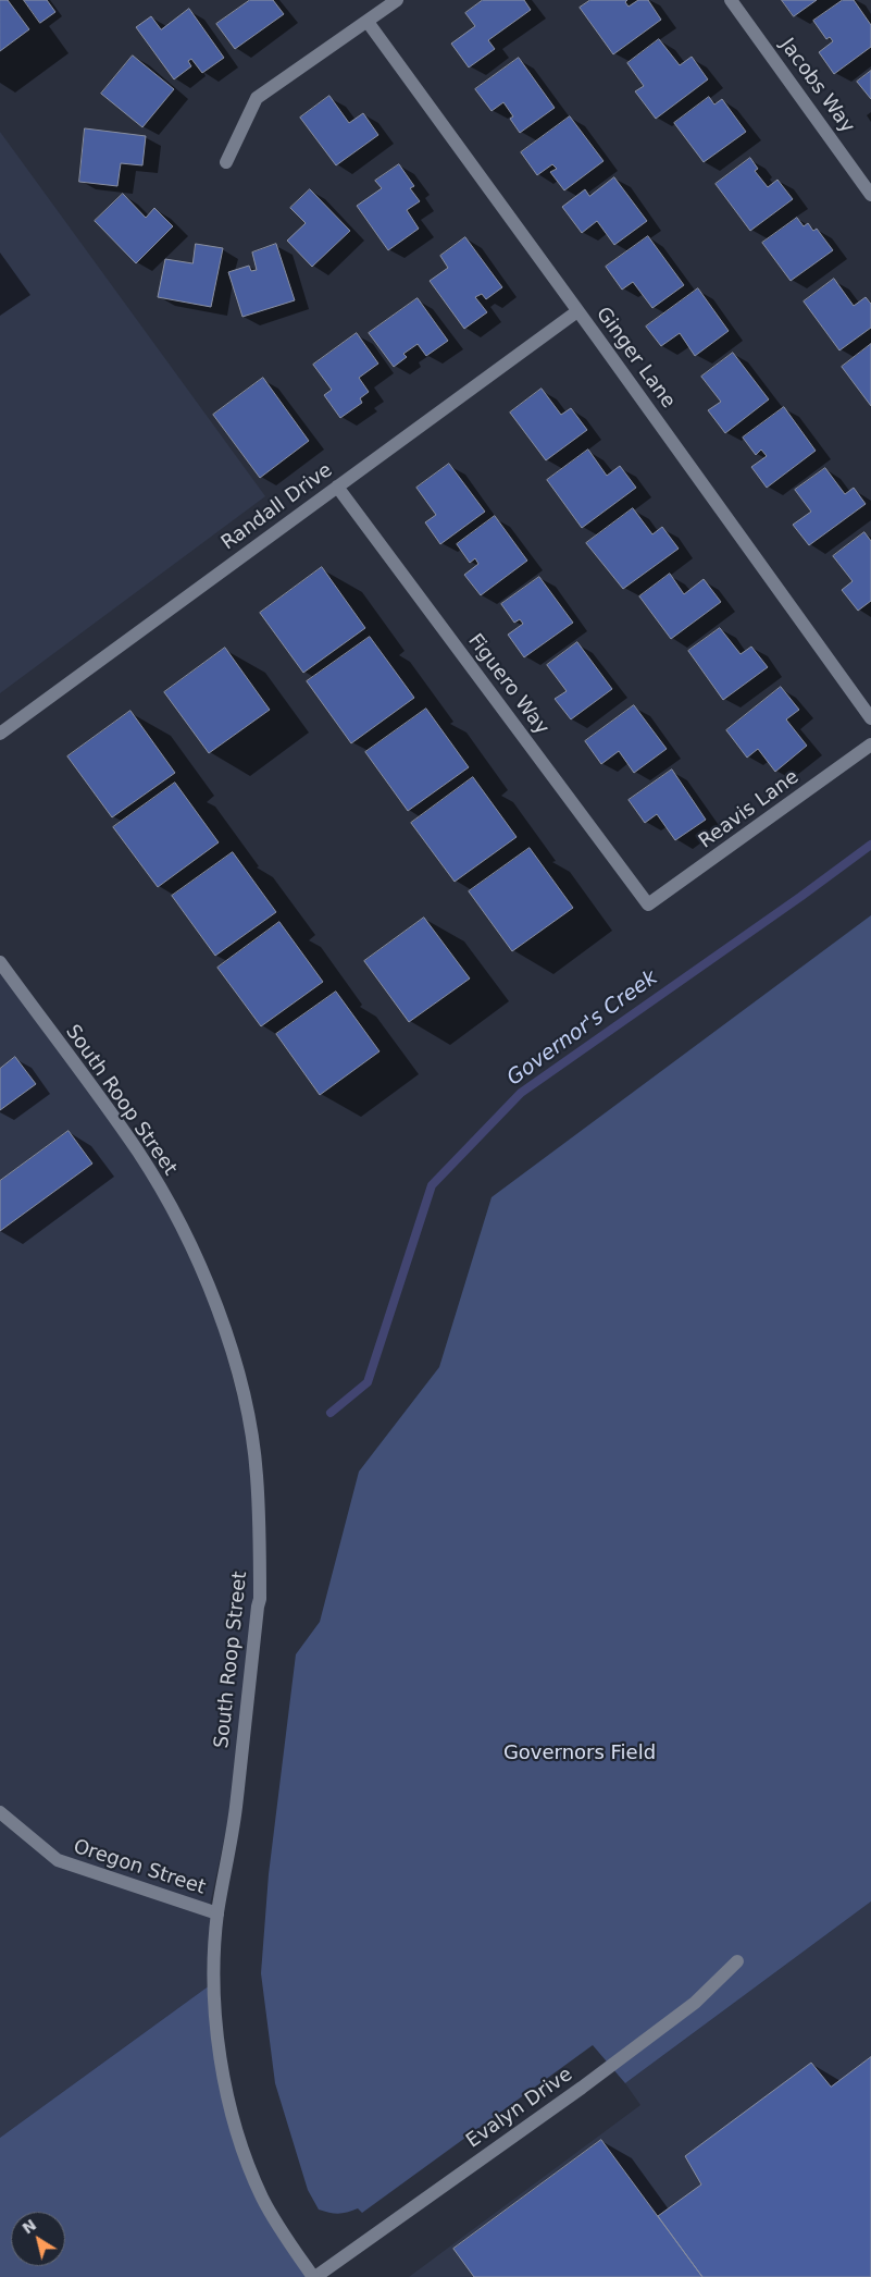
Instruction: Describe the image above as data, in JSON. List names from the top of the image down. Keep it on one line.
{"streets":{"street":["Jacobs Way","Ginger Lane","Randall Drive","Figuero Way","Reavis Lane","South Roop Street","Oregon Street","Evalyn Drive"]},"crossings":[["Ginger Lane","Randall Drive"],["Randall Drive","Figuero Way"],["Figuero Way","Reavis Lane"],["South Roop Street","Oregon Street"],["South Roop Street","Evalyn Drive"]],"water":["Governor's Creek"],"parks":["Governors Field"],"north":"top left"}
